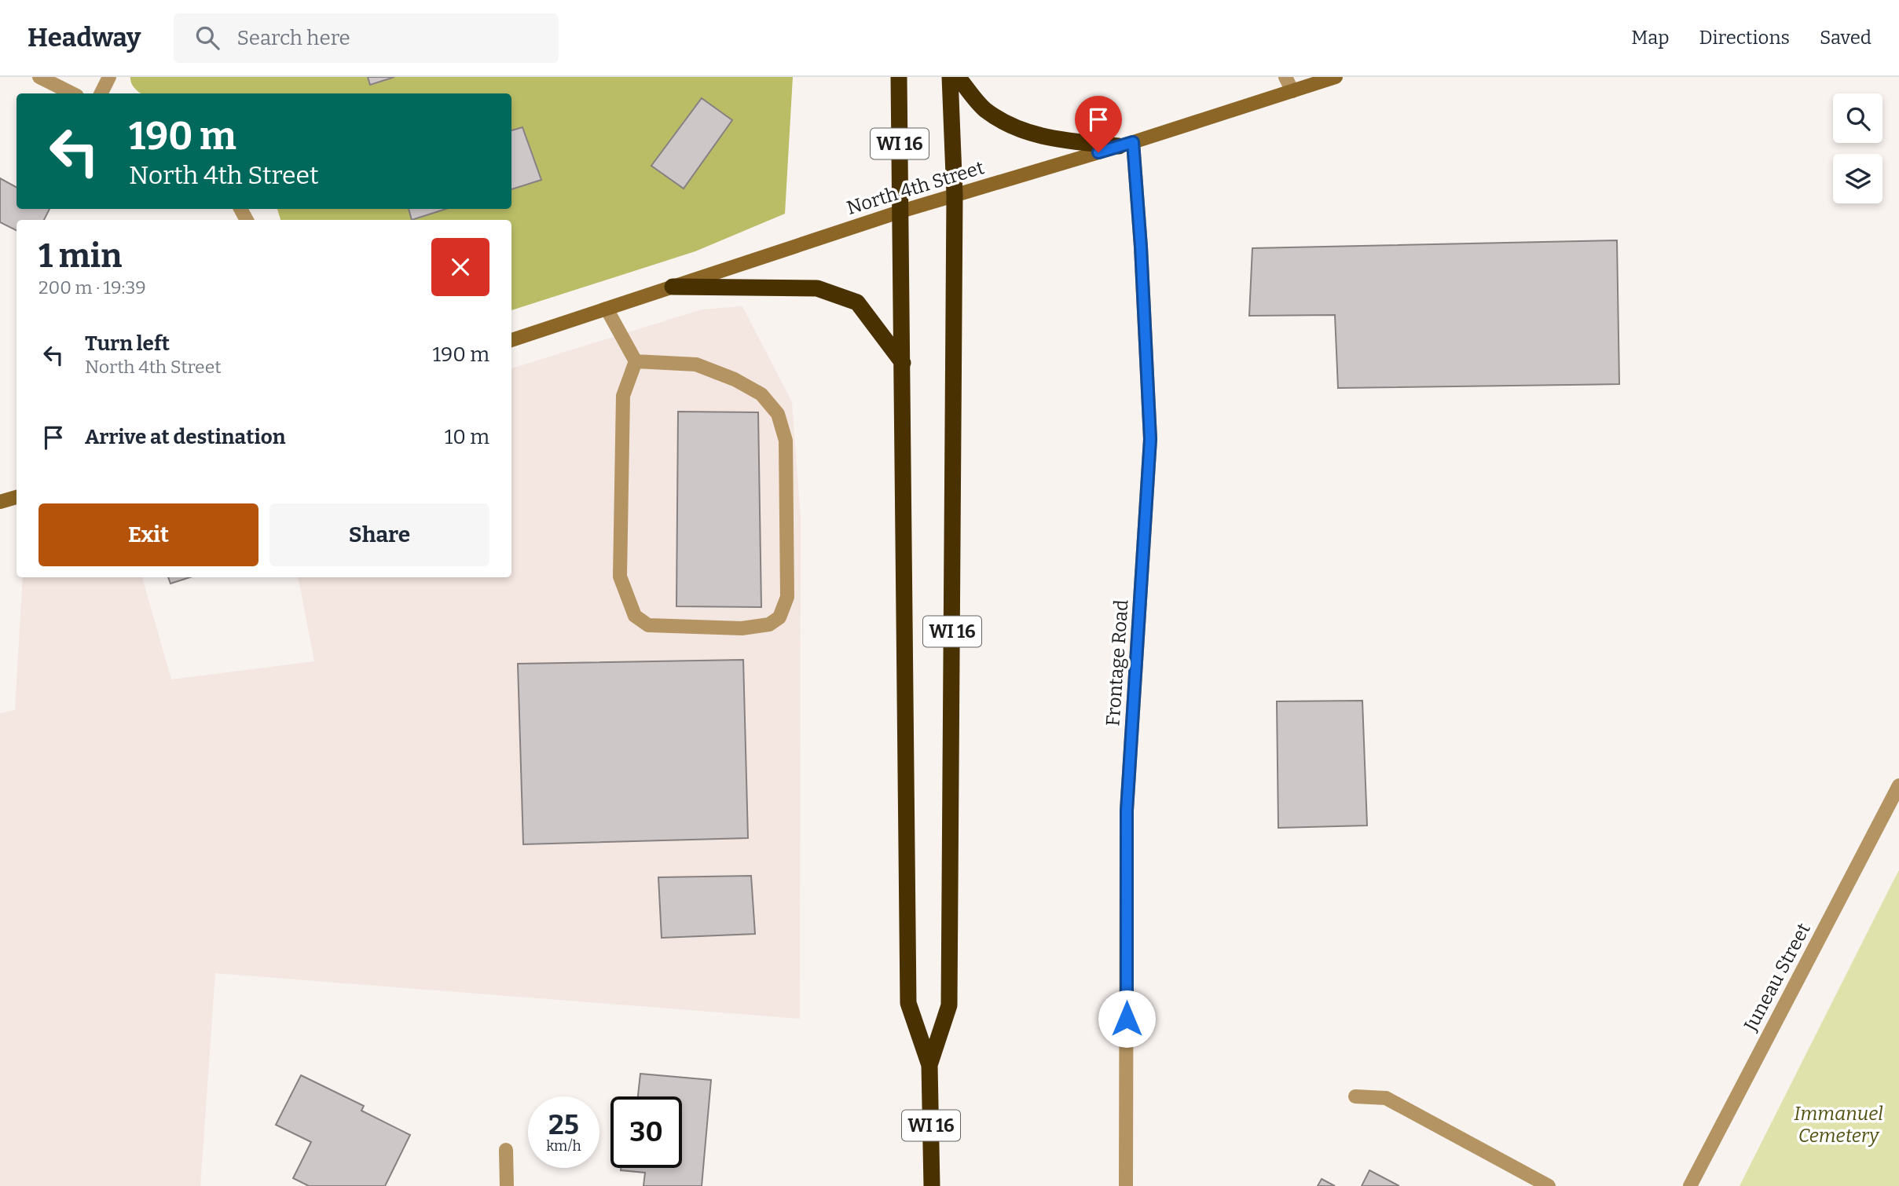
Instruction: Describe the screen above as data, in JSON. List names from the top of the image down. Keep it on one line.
{"streets":{"highway":["WI 16"],"street":["North 4th Street","Frontage Road","Juneau Street"]},"crossings":[["WI 16","North 4th Street"],["North 4th Street","Frontage Road"]],"parks":["Immanuel Cemetery"],"page":{"header":"Headway","search":"Search here","nav":["Map","Directions","Saved"],"turn":["190 m","North 4th Street"],"heading":["1 min","200 m · 19:39"],"list":[{"name":"Turn left","note":"North 4th Street","value":"190 m"},{"name":"Arrive at destination","value":"10 m"}],"buttons":["Exit","Share"],"speed":"25 km/h","limit":"30"}}
